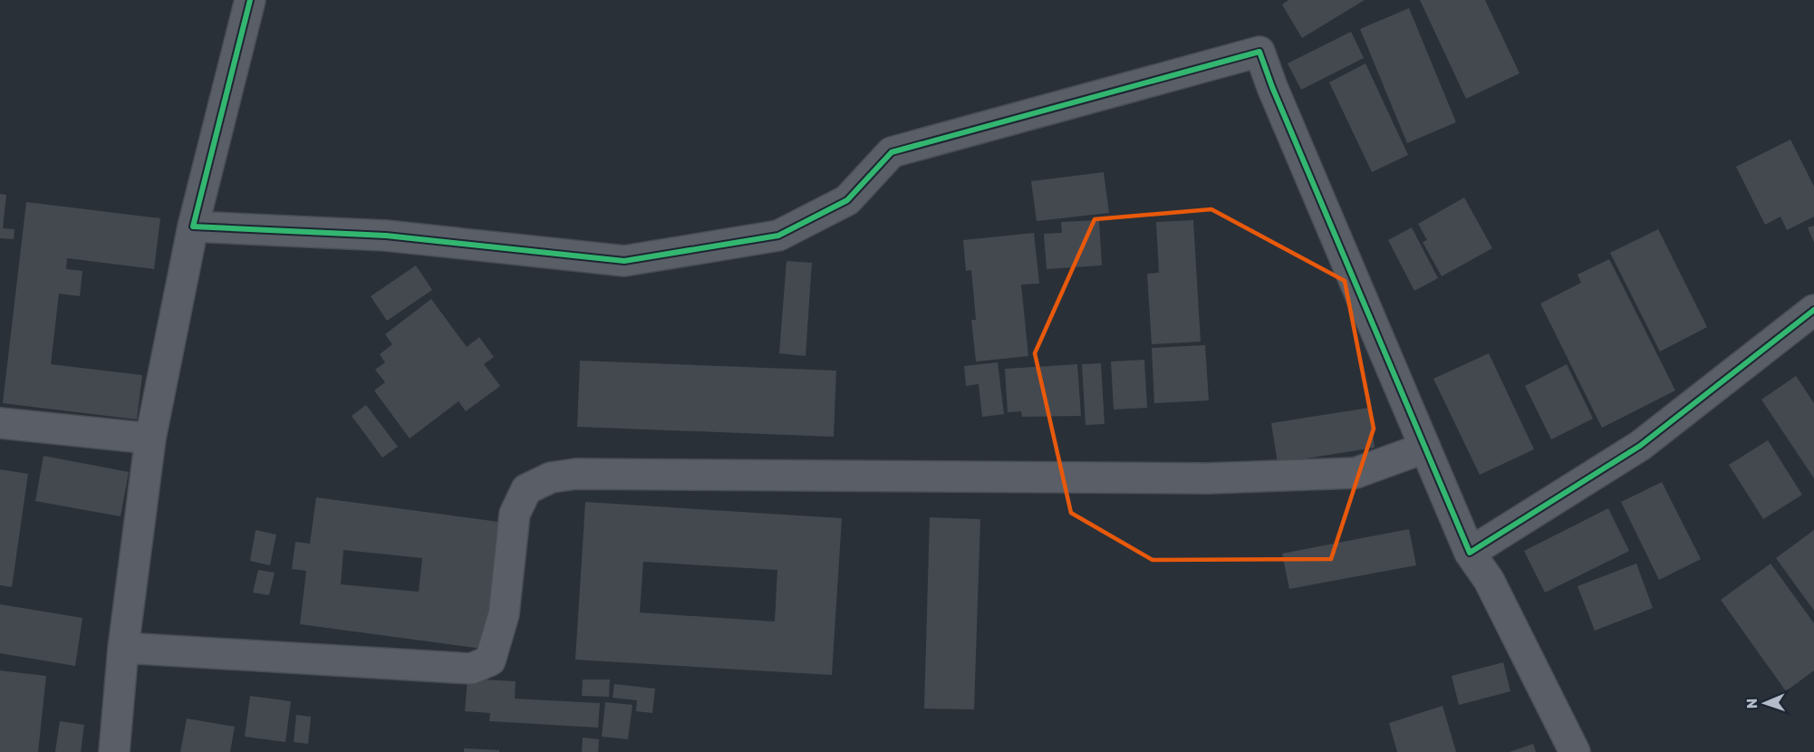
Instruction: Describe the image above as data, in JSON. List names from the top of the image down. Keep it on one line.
{"north":"left"}
